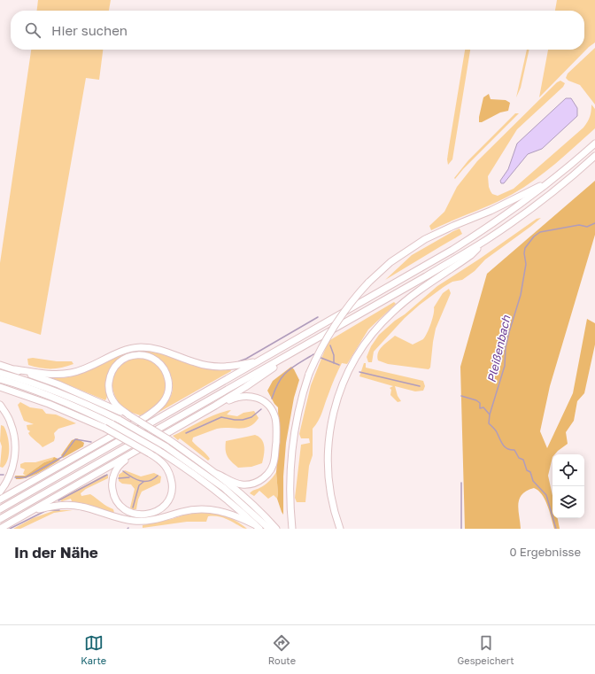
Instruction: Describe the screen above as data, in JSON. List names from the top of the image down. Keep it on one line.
{"water":["Pleißenbach"],"page":{"search":"Hier suchen","heading":["In der Nähe","0 Ergebnisse"],"nav":["Karte","Route","Gespeichert"]}}
